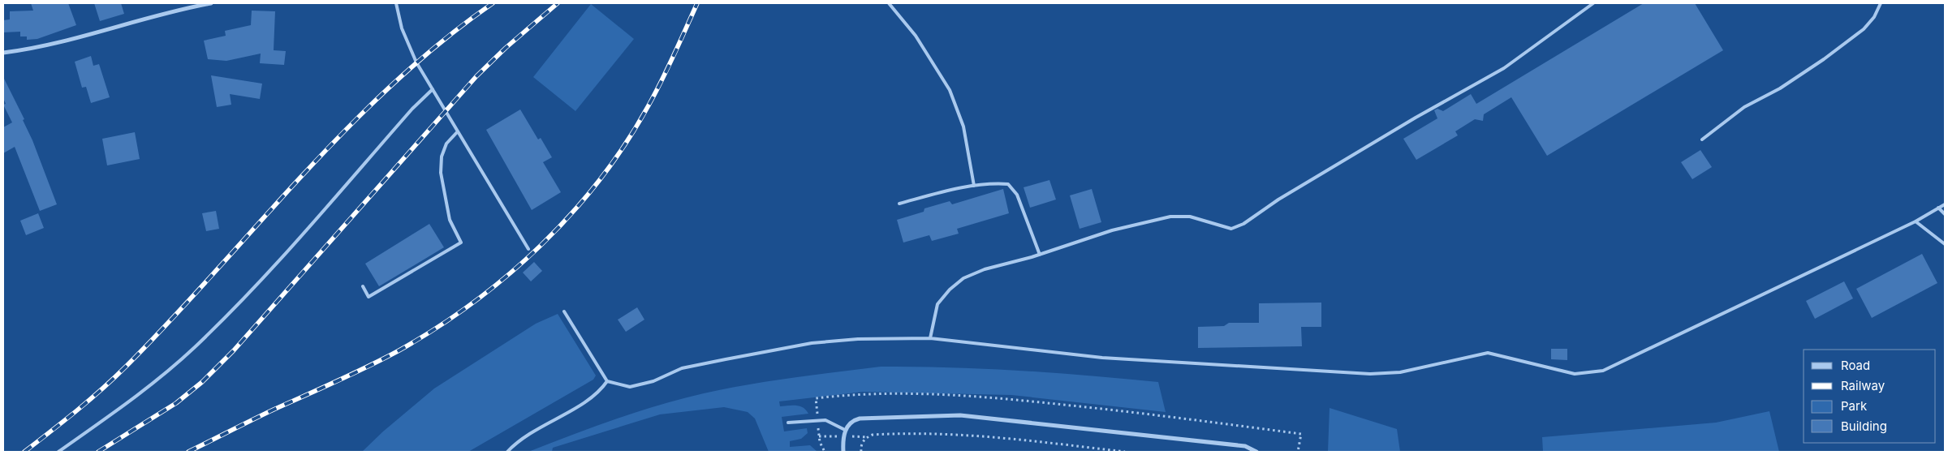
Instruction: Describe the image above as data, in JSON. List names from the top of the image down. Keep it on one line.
{"legend":["Road","Railway","Park","Building"]}
